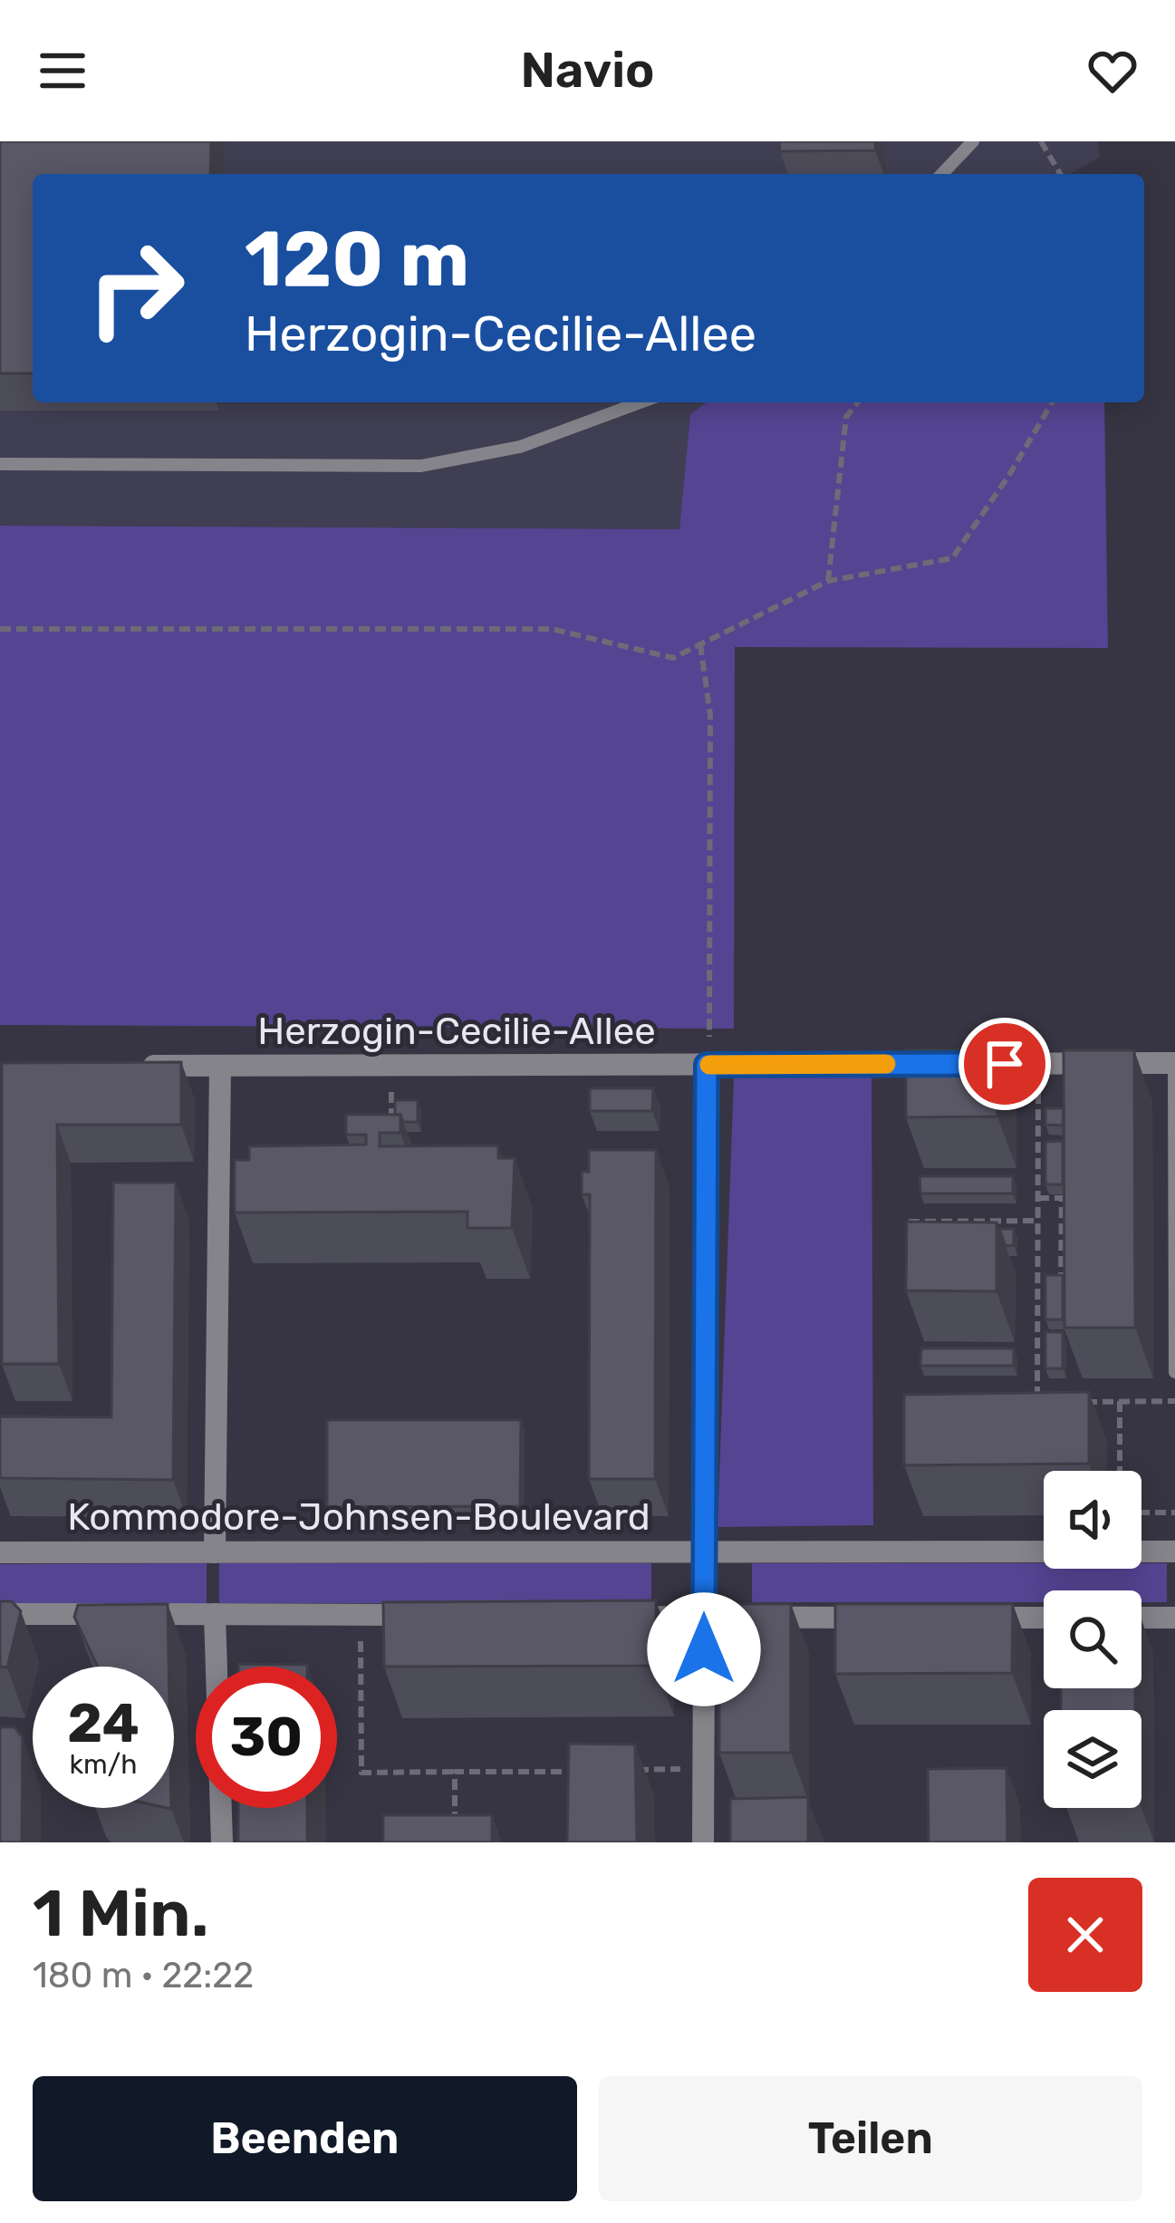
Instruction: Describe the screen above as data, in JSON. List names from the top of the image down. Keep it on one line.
{"streets":{"street":["Herzogin-Cecilie-Allee","Kommodore-Johnsen-Boulevard"]},"page":{"header":"Navio","turn":["120 m","Herzogin-Cecilie-Allee"],"speed":"24 km/h","limit":"30","heading":["1 Min.","180 m · 22:22"],"buttons":["Beenden","Teilen"]}}
